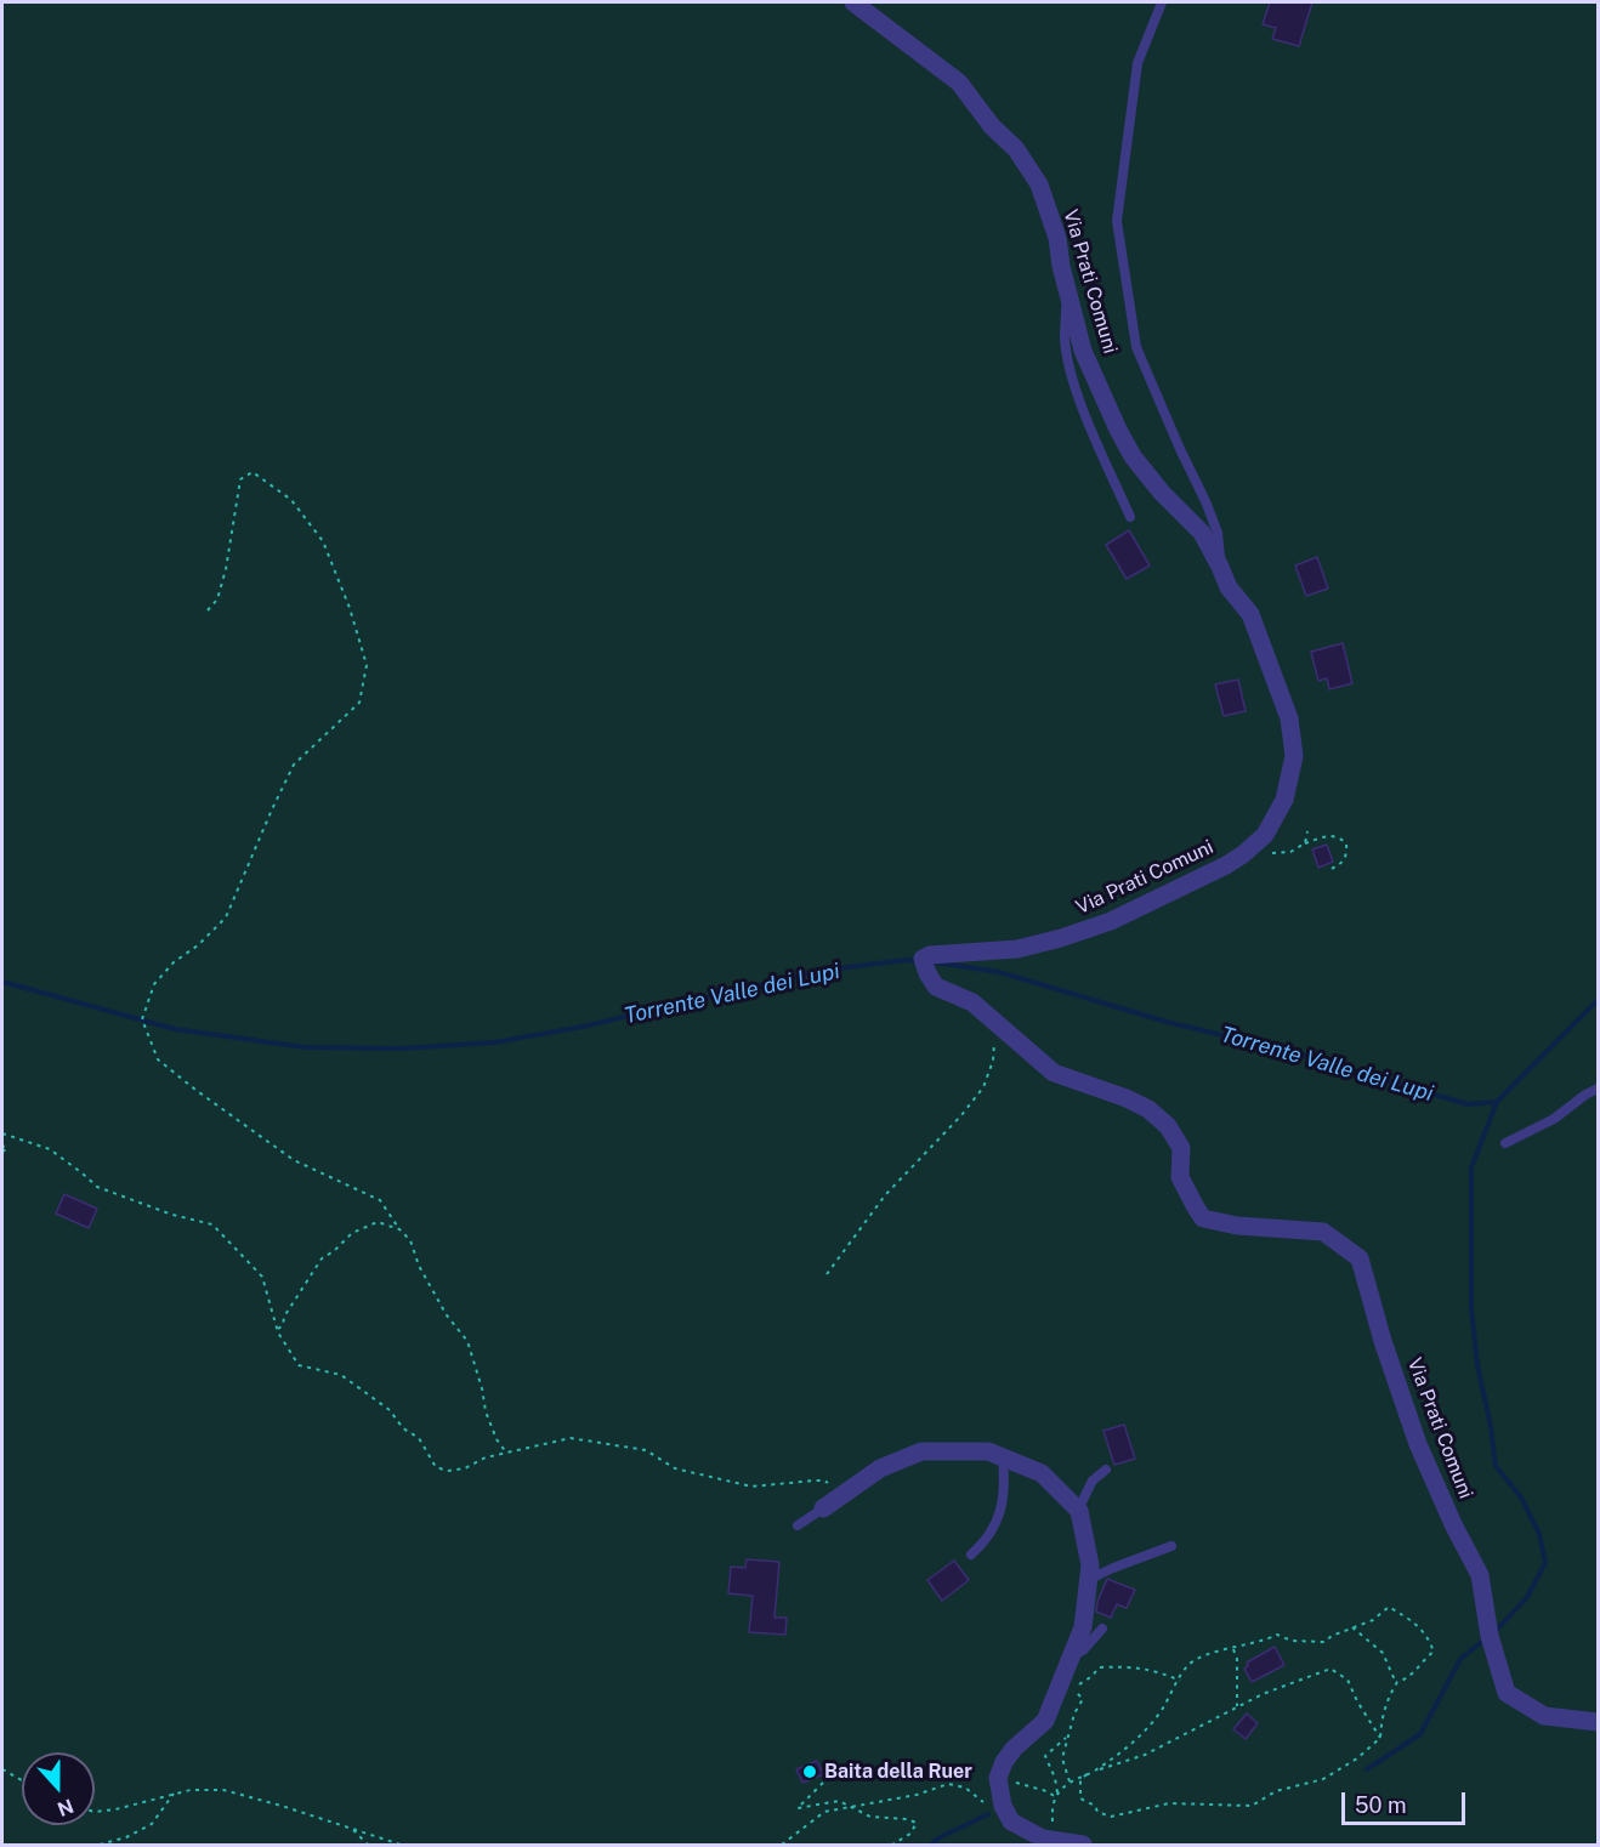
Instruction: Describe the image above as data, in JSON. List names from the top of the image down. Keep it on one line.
{"streets":{"street":["Via Prati Comuni"]},"water":["Torrente Valle dei Lupi"],"places":["Baita della Ruer"],"scale_bar":"50 m","north":"bottom"}
